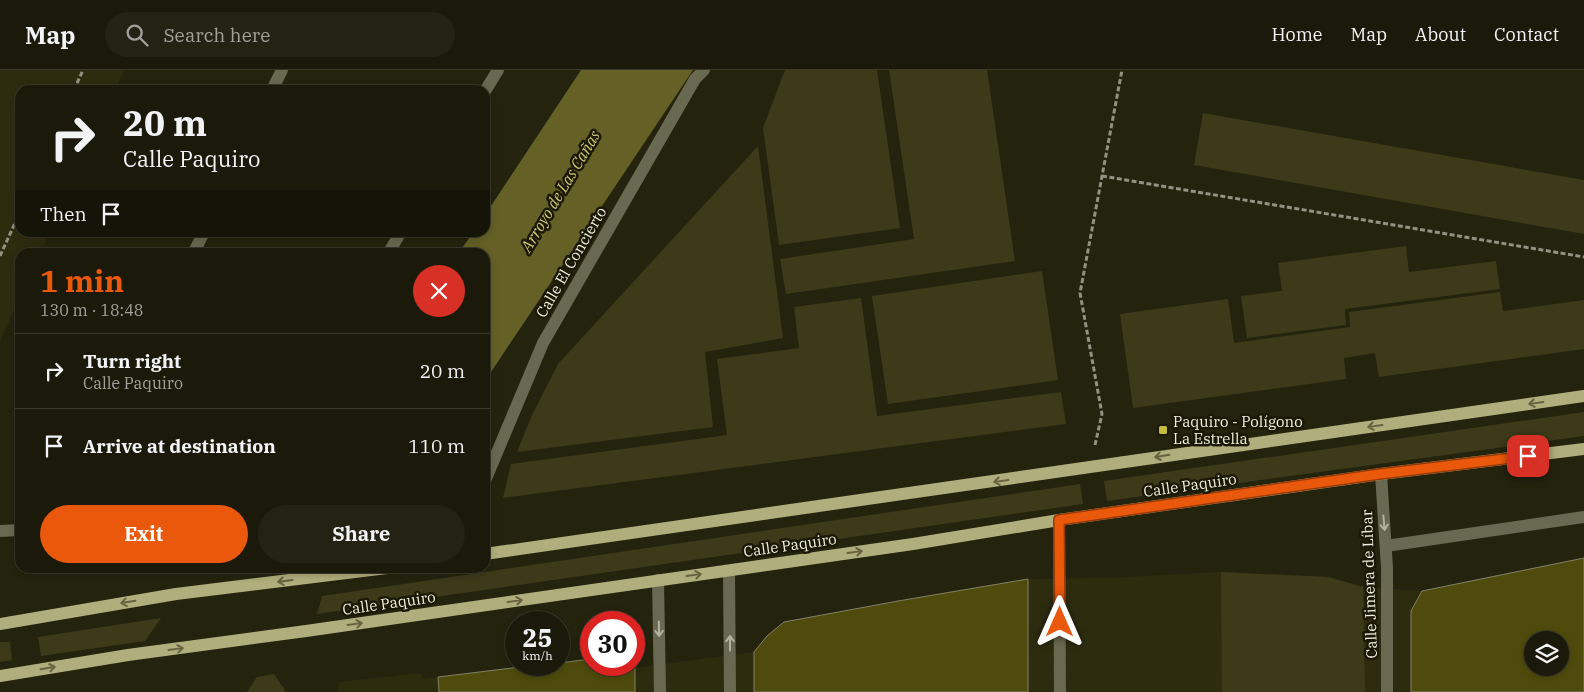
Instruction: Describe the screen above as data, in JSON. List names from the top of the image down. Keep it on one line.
{"streets":{"main road":["Calle Paquiro"],"street":["Calle El Concierto","Calle Jimera de Líbar"]},"crossings":[["Calle Paquiro","Calle Jimera de Líbar"]],"water":["Arroyo de Las Cañas"],"places":{"transit":["Paquiro - Polígono La Estrella"]},"page":{"header":"Map","search":"Search here","nav":["Home","Map","About","Contact"],"turn":["20 m","Calle Paquiro"],"then":"Then","heading":["1 min","130 m · 18:48"],"list":[{"name":"Turn right","note":"Calle Paquiro","value":"20 m"},{"name":"Arrive at destination","value":"110 m"}],"buttons":["Exit","Share"],"speed":"25 km/h","limit":"30"}}
